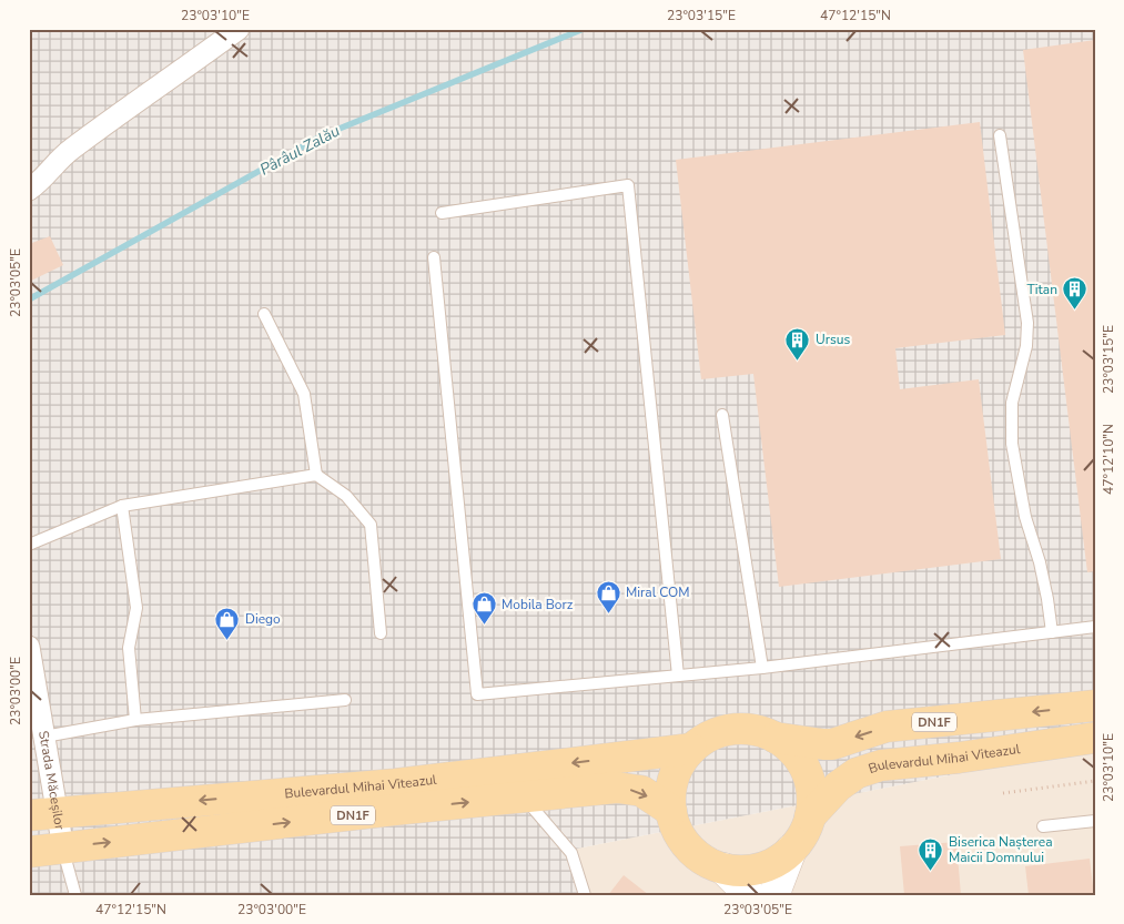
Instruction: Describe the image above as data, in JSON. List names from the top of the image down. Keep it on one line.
{"streets":{"main road":["DN1F","Bulevardul Mihai Viteazul"],"street":["Strada Măceșilor"]},"crossings":[["DN1F","Bulevardul Mihai Viteazul"],["Bulevardul Mihai Viteazul","Strada Măceșilor"]],"water":["Pârâul Zalău"],"places":{"building":["Titan","Ursus","Biserica Nașterea Maicii Domnului"],"shop":["Miral COM","Mobila Borz","Diego"]},"coordinates":["23°03'10\"E","23°03'15\"E","47°12'15\"N","23°03'05\"E","47°12'10\"N","23°03'00\"E"]}
